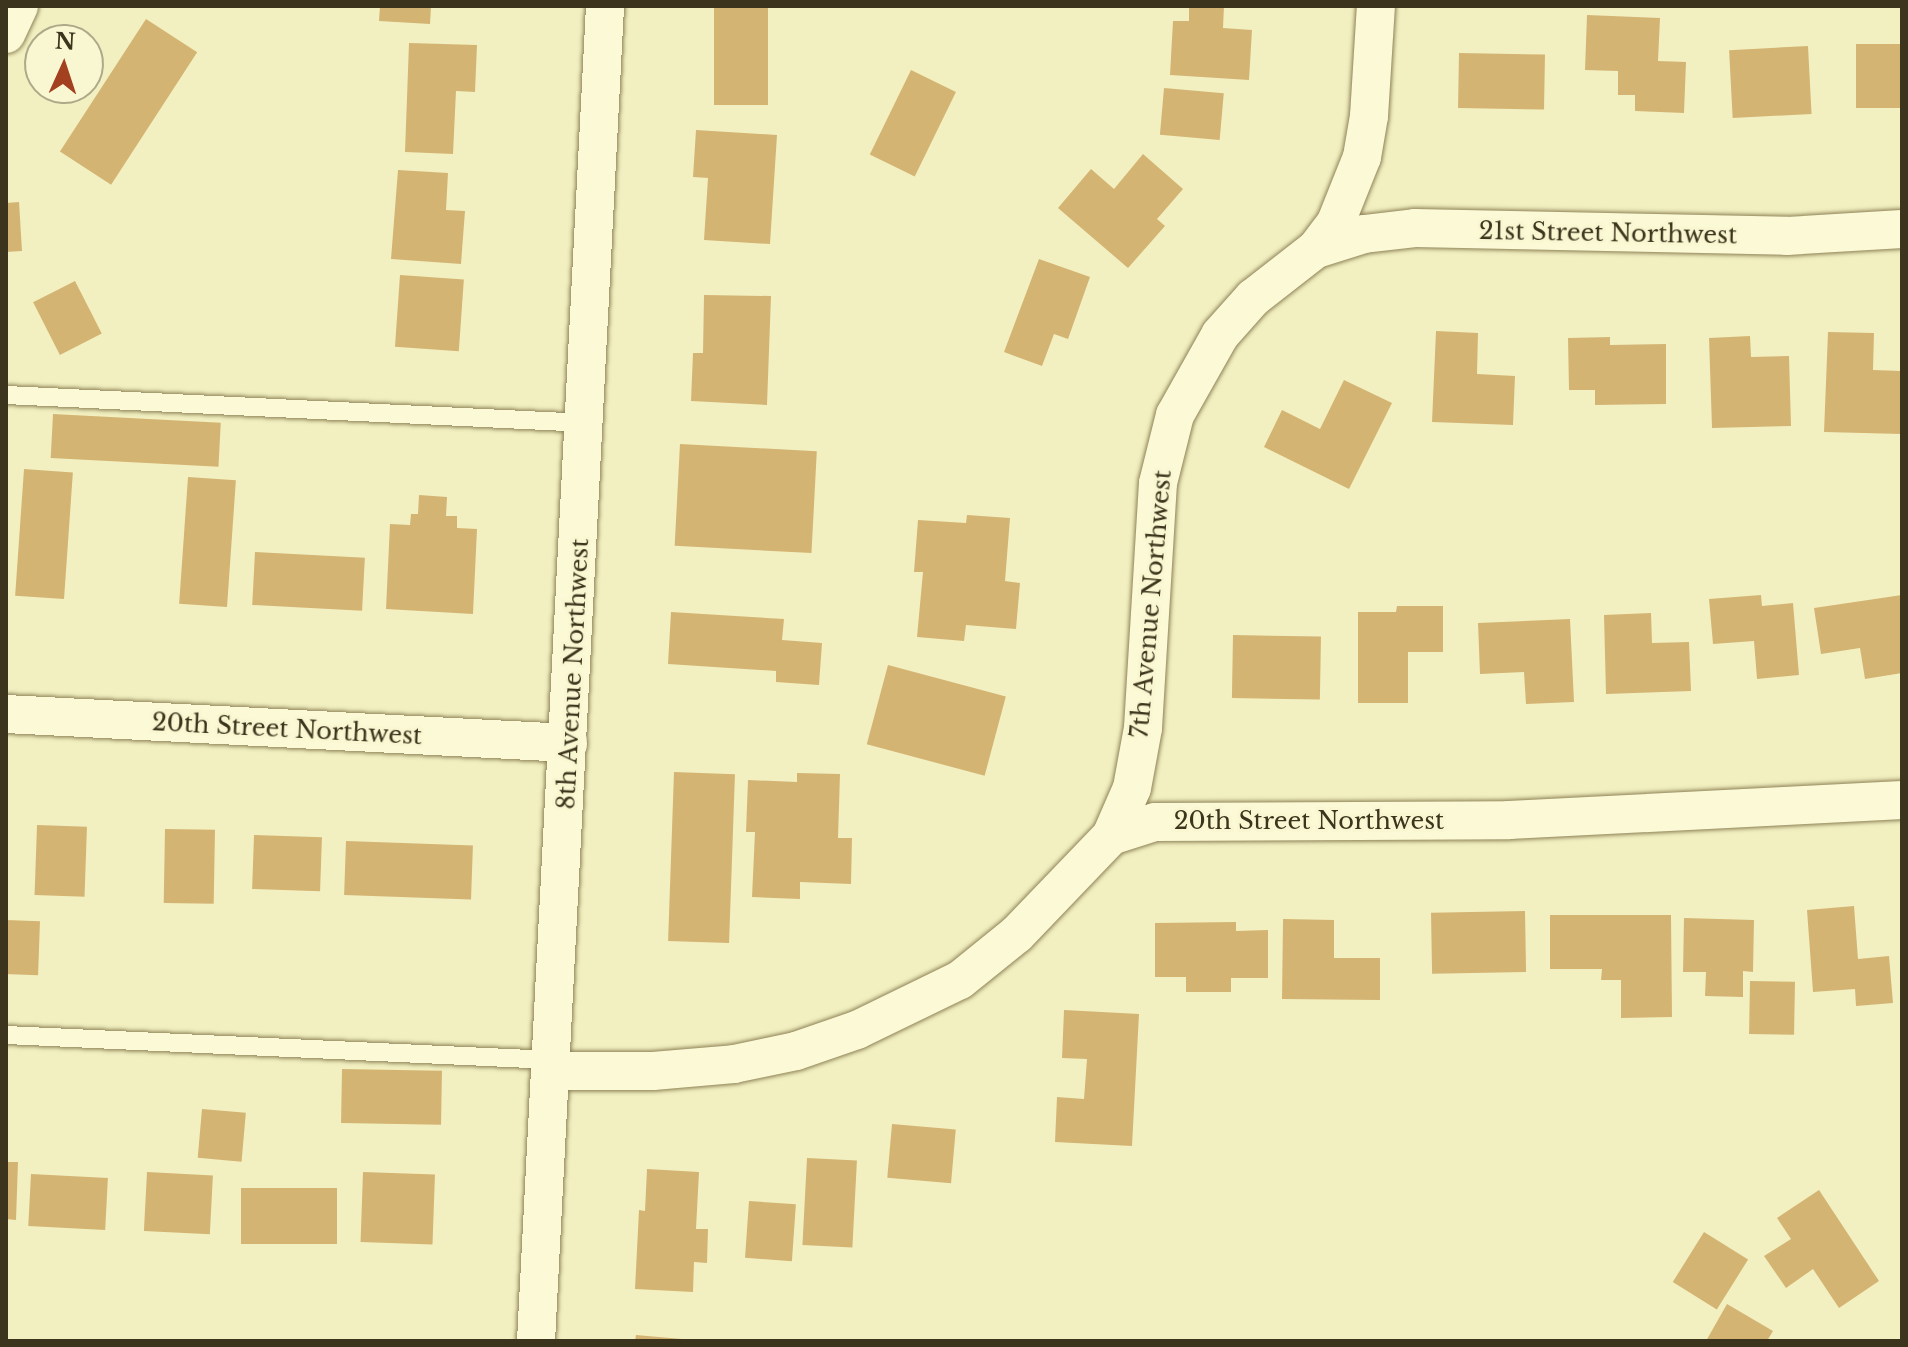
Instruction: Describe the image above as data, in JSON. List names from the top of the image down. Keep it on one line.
{"streets":{"street":["21st Street Northwest","7th Avenue Northwest","8th Avenue Northwest","20th Street Northwest"]},"crossings":[["21st Street Northwest","7th Avenue Northwest"],["7th Avenue Northwest","20th Street Northwest"],["8th Avenue Northwest","20th Street Northwest"]],"north":"top"}
